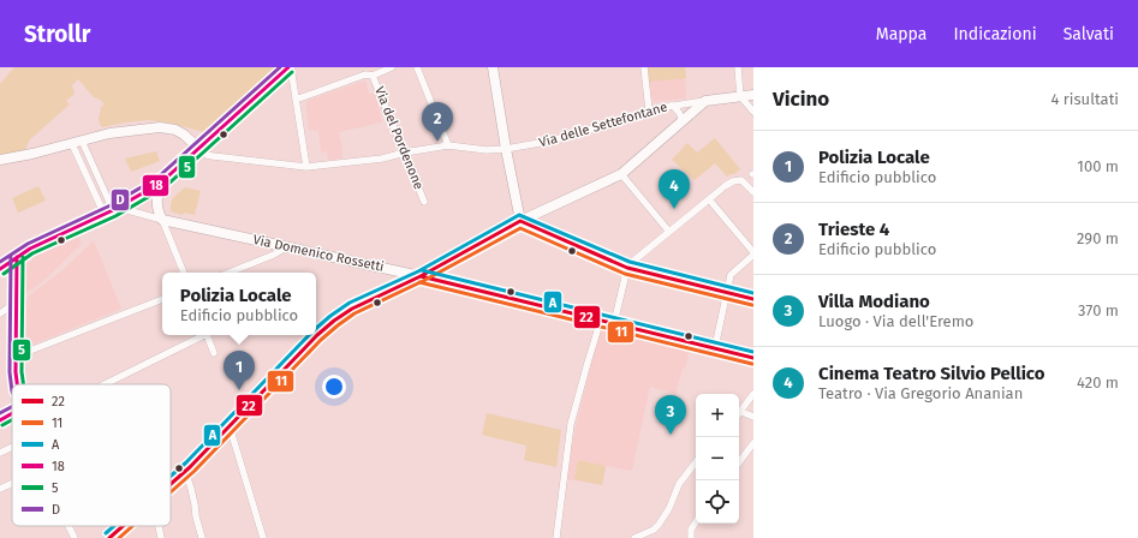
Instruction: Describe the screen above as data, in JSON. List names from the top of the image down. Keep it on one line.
{"streets":{"main road":["Via delle Settefontane","Via Domenico Rossetti"],"street":["Via del Pordenone"]},"crossings":[["Via delle Settefontane","Via del Pordenone"]],"lines":["transit line 18","transit line D","transit line 5","transit line A","transit line 22","transit line 11"],"legend":["22","11","A","18","5","D"],"page":{"header":"Strollr","nav":["Mappa","Indicazioni","Salvati"],"heading":["Vicino","4 risultati"],"pins":["2","4","1","3"],"list":[{"mark":"1","name":"Polizia Locale","note":"Edificio pubblico","value":"100 m"},{"mark":"2","name":"Trieste 4","note":"Edificio pubblico","value":"290 m"},{"mark":"3","name":"Villa Modiano","note":"Luogo · Via dell'Eremo","value":"370 m"},{"mark":"4","name":"Cinema Teatro Silvio Pellico","note":"Teatro · Via Gregorio Ananian","value":"420 m"}],"popup":["Polizia Locale","Edificio pubblico"],"map_buttons":["+","−"]}}
